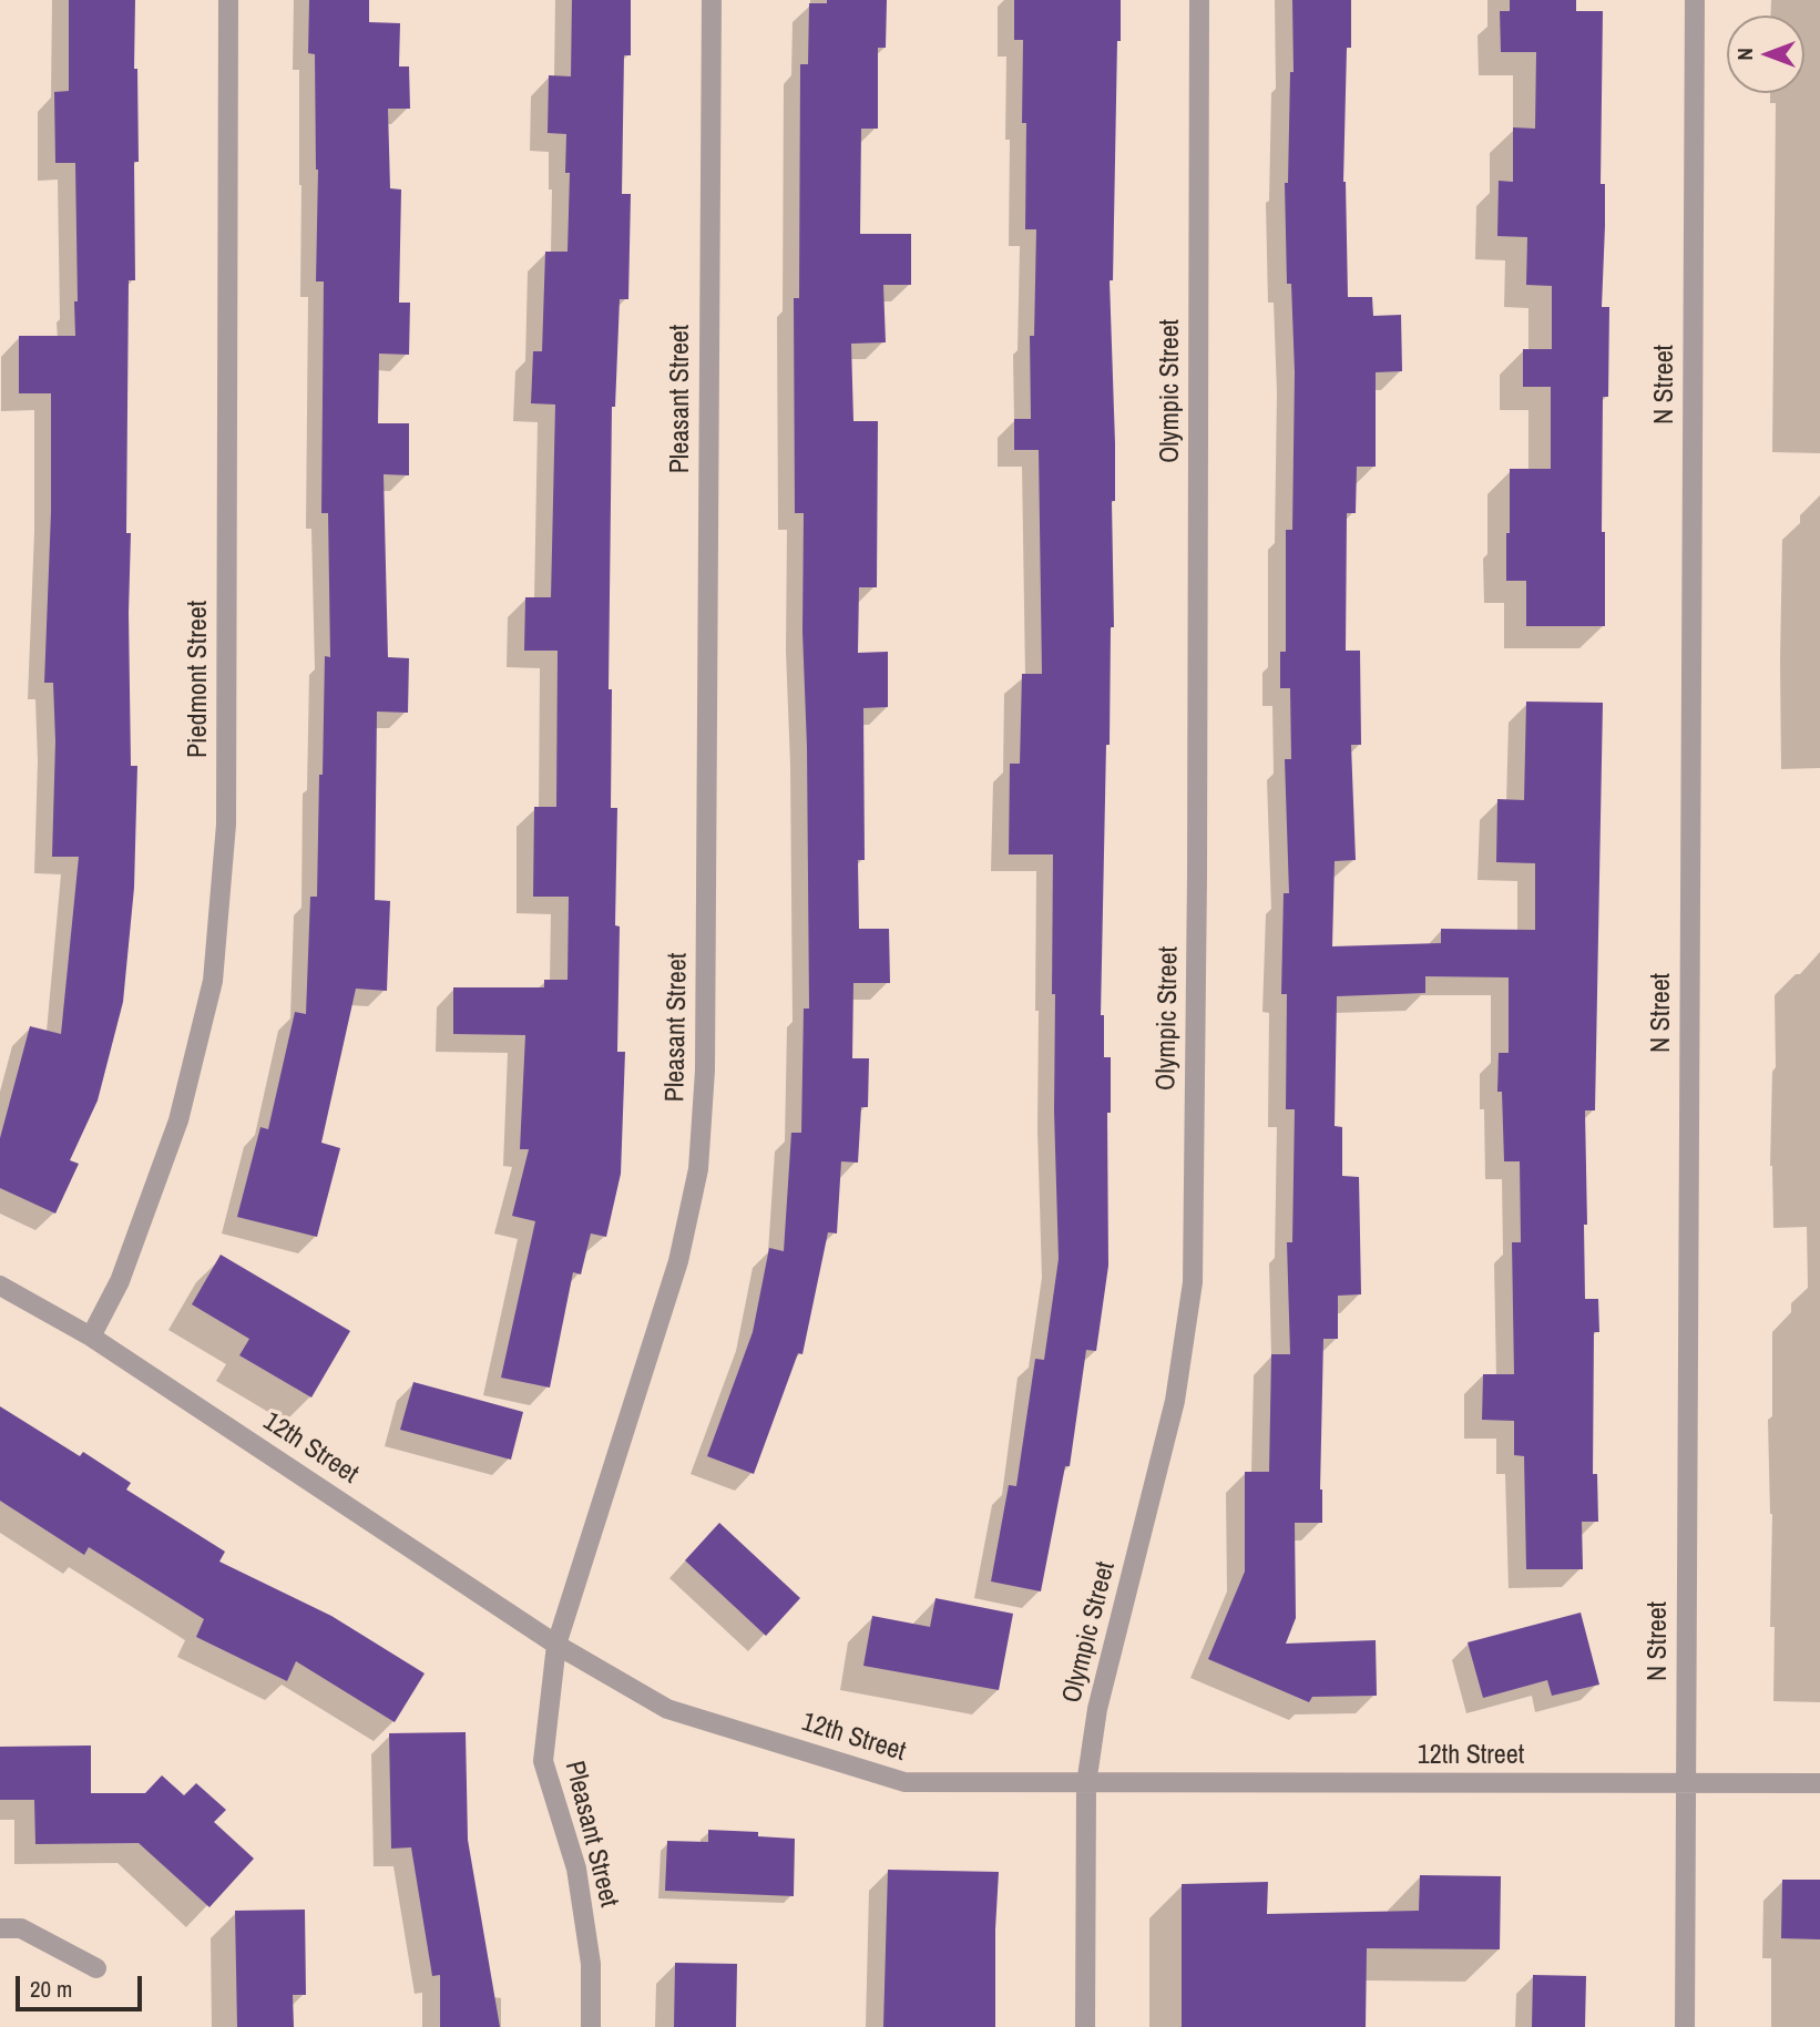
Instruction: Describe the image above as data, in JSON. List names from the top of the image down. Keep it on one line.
{"streets":{"street":["N Street","Olympic Street","Pleasant Street","Piedmont Street","12th Street"]},"crossings":[["N Street","12th Street"],["Olympic Street","12th Street"],["Pleasant Street","12th Street"],["Piedmont Street","12th Street"]],"scale_bar":"20 m","north":"left"}
